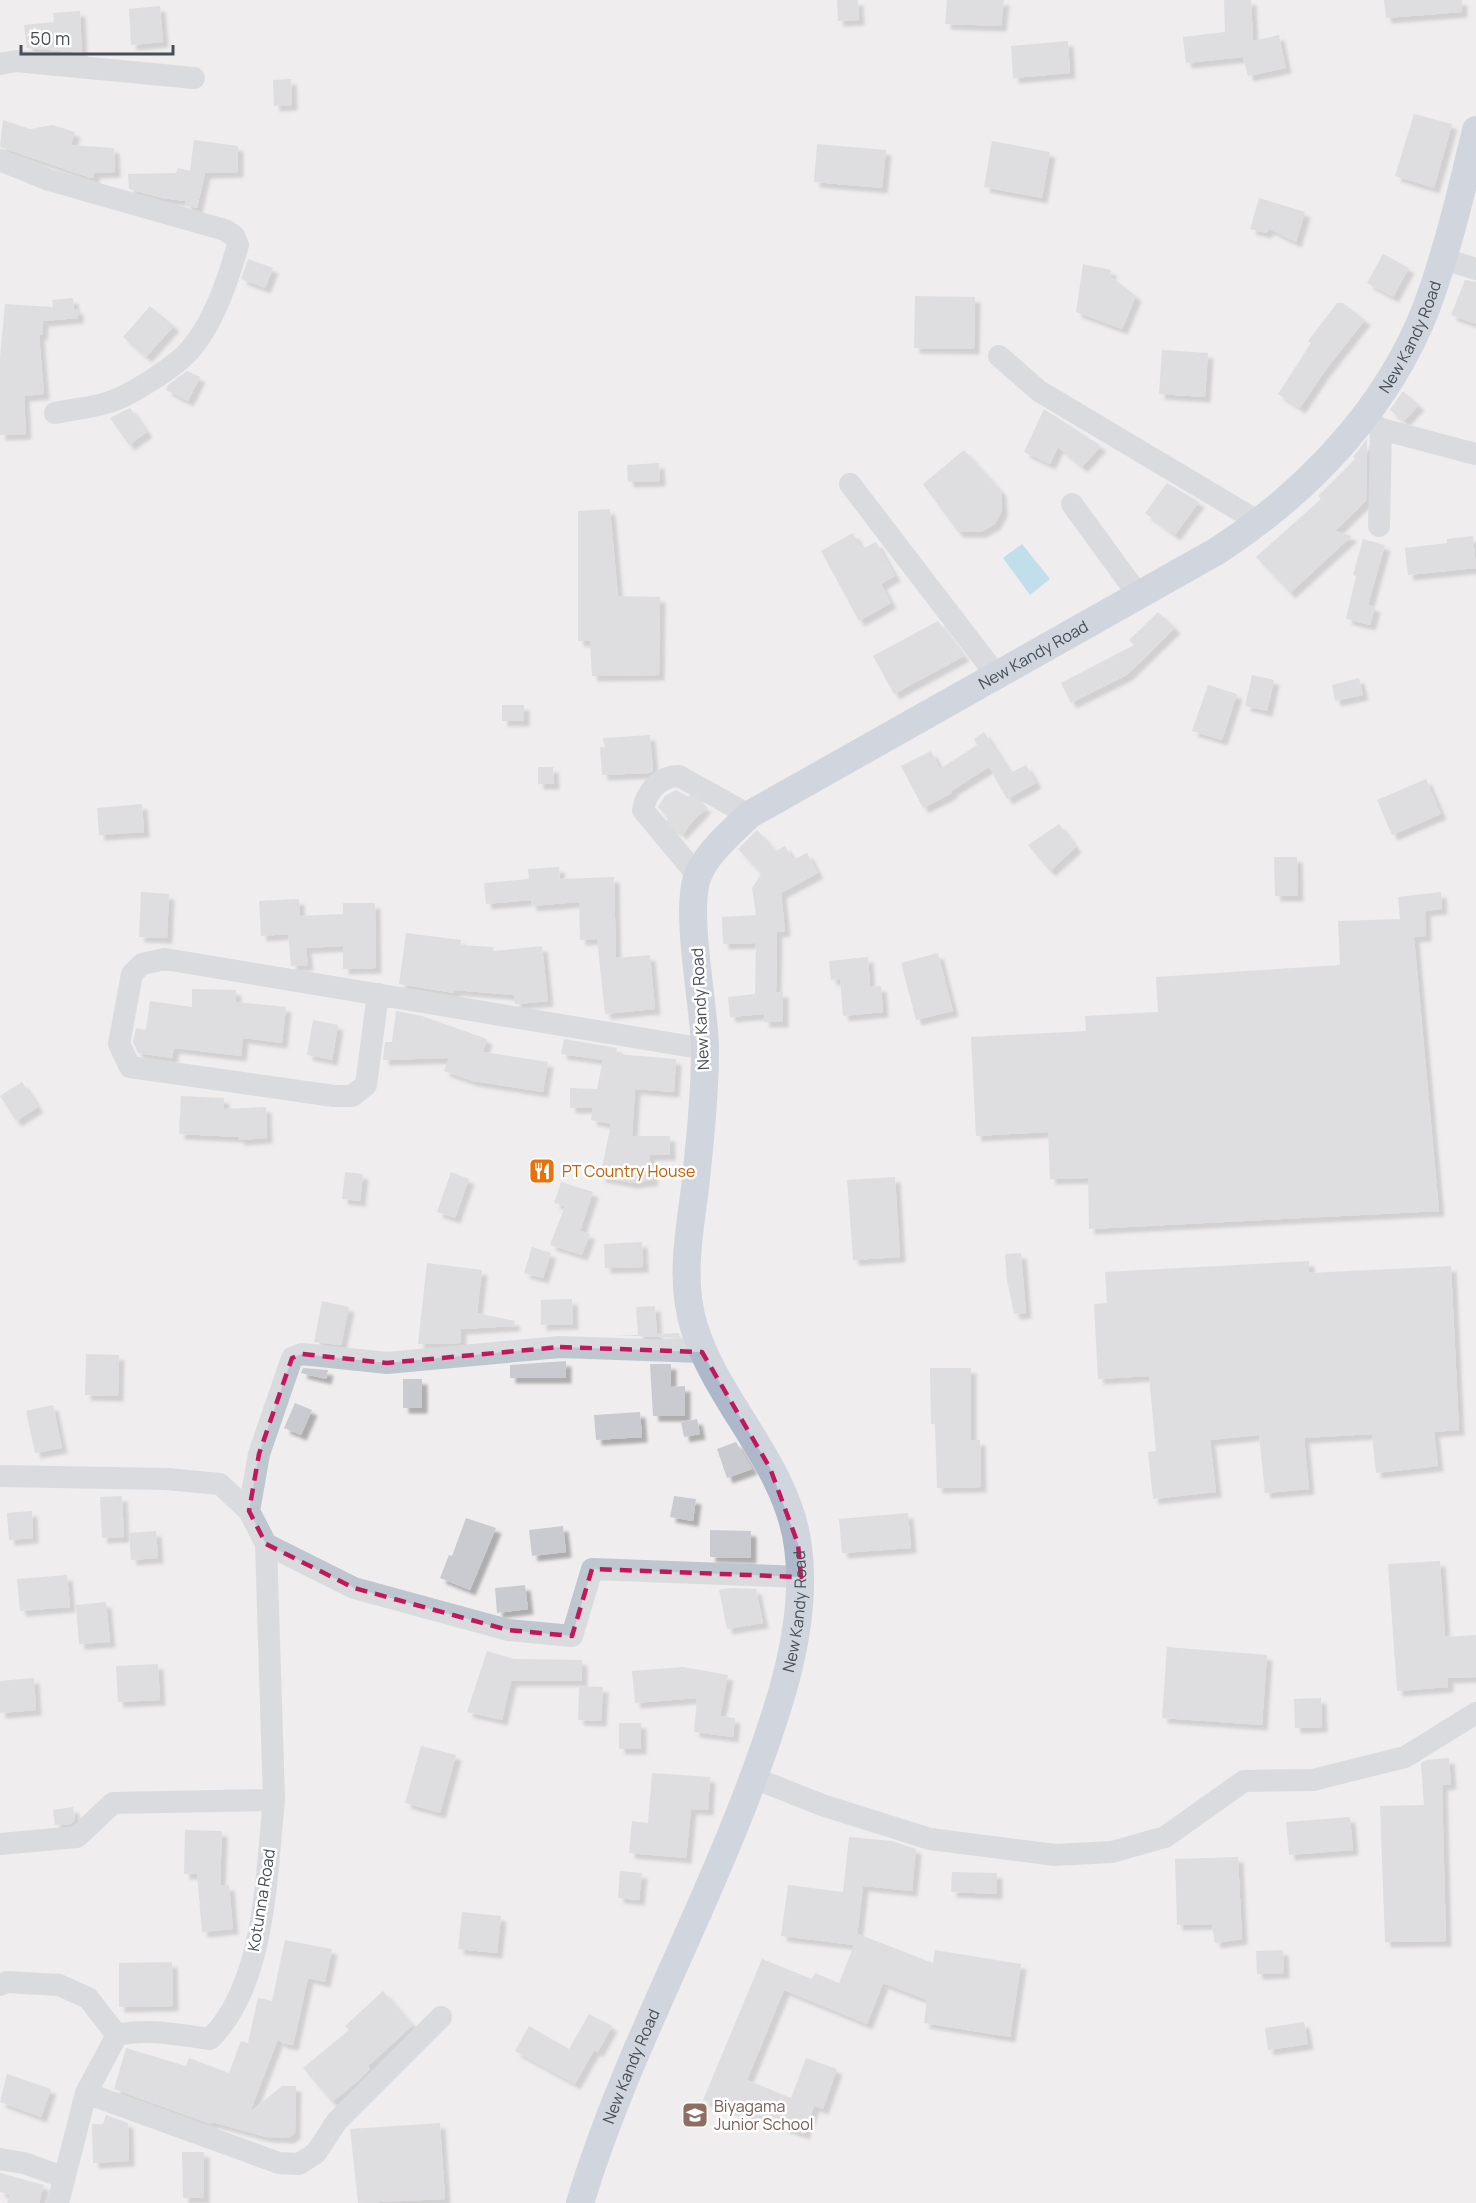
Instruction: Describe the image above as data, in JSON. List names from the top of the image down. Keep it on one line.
{"streets":{"main road":["New Kandy Road"],"street":["Kotunna Road"]},"places":{"restaurant":["PT Country House"],"school or university":["Biyagama Junior School"]},"scale_bar":"50 m"}
